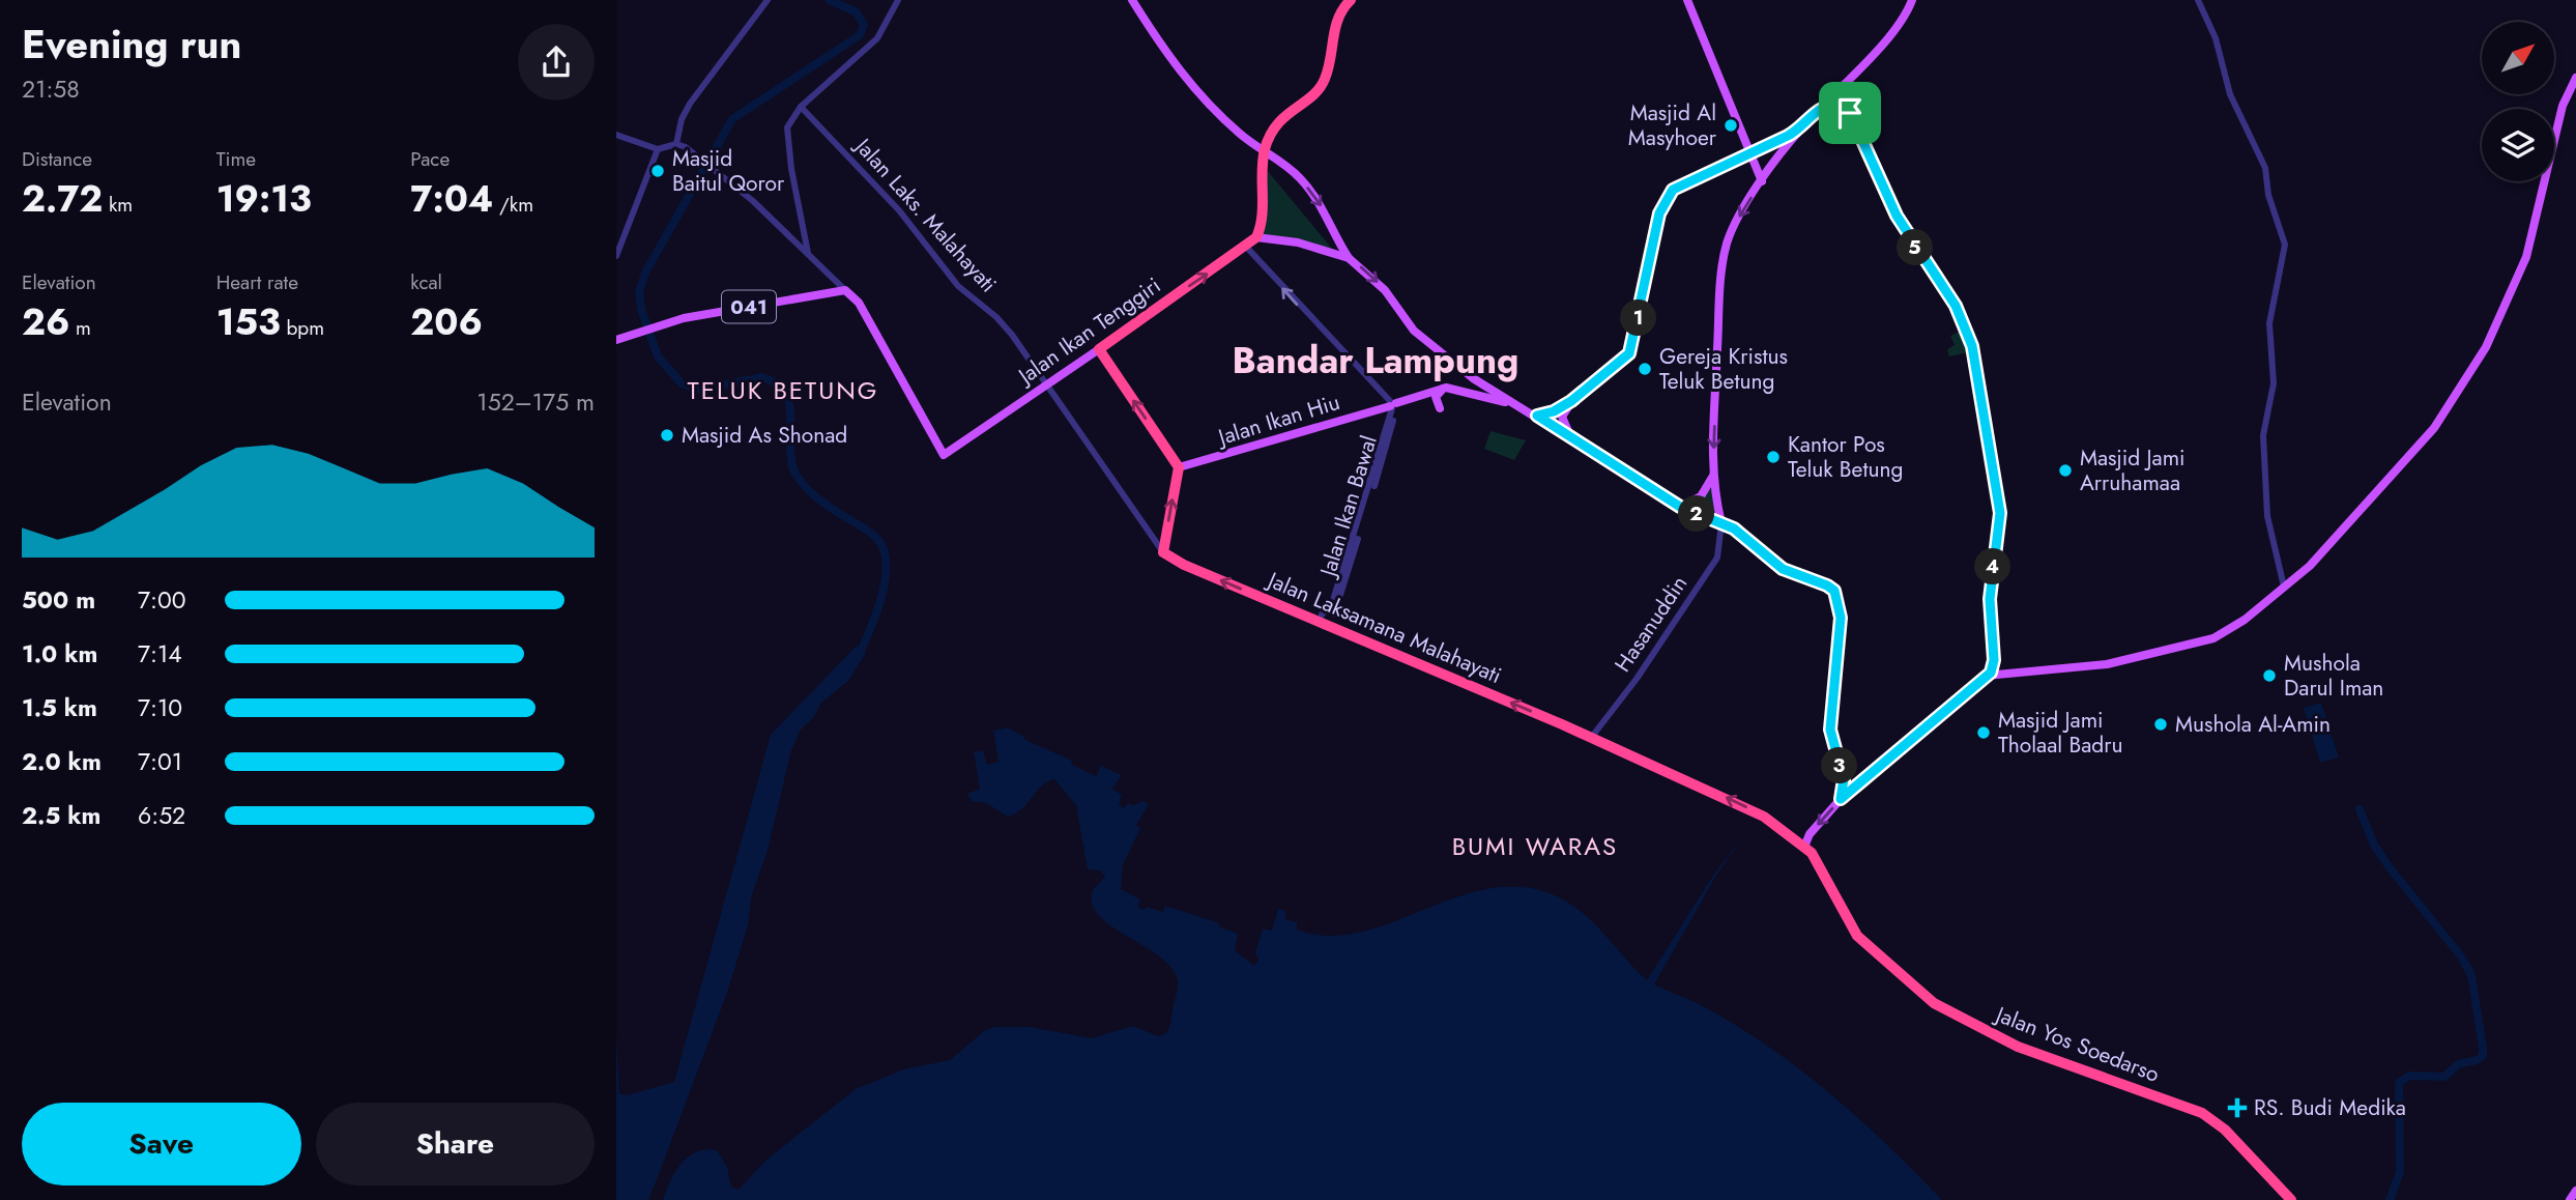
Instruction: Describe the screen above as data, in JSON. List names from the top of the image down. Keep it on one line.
{"streets":{"highway":["Jalan Ikan Tenggiri","Jalan Laksamana Malahayati","Jalan Yos Soedarso"],"main road":["041","Jalan Ikan Hiu"],"street":["Jalan Laks. Malahayati","Jalan Ikan Bawal","Hasanuddin"]},"crossings":[["Jalan Laks. Malahayati","Jalan Ikan Tenggiri"],["Jalan Laks. Malahayati","Jalan Laksamana Malahayati"],["041","Jalan Ikan Tenggiri"],["Jalan Ikan Hiu","Jalan Ikan Bawal"],["Jalan Ikan Bawal","Jalan Laksamana Malahayati"],["Hasanuddin","Jalan Laksamana Malahayati"],["Jalan Laksamana Malahayati","Jalan Yos Soedarso"]],"one_way":["Jalan Laksamana Malahayati"],"districts":["Bandar Lampung","TELUK BETUNG","BUMI WARAS"],"places":{"other":["Masjid Al Masyhoer","Masjid Baitul Qoror","Gereja Kristus Teluk Betung","Masjid As Shonad","Kantor Pos Teluk Betung","Masjid Jami Arruhamaa","Mushola Darul Iman","Mushola Al-Amin","Masjid Jami Tholaal Badru"],"health":["RS. Budi Medika"]},"north":"top right","page":{"heading":["Evening run","21:58"],"stats":[["Distance","2.72 km"],["Time","19:13"],["Pace","7:04 /km"],["Elevation","26 m"],["Heart rate","153 bpm"],["kcal","206"]],"pins":["5","1","2","4","3"],"chart":["Elevation","152–175 m"],"list":[{"name":"500 m","note":"7:00"},{"name":"1.0 km","note":"7:14"},{"name":"1.5 km","note":"7:10"},{"name":"2.0 km","note":"7:01"},{"name":"2.5 km","note":"6:52"}],"buttons":["Save","Share"]}}
